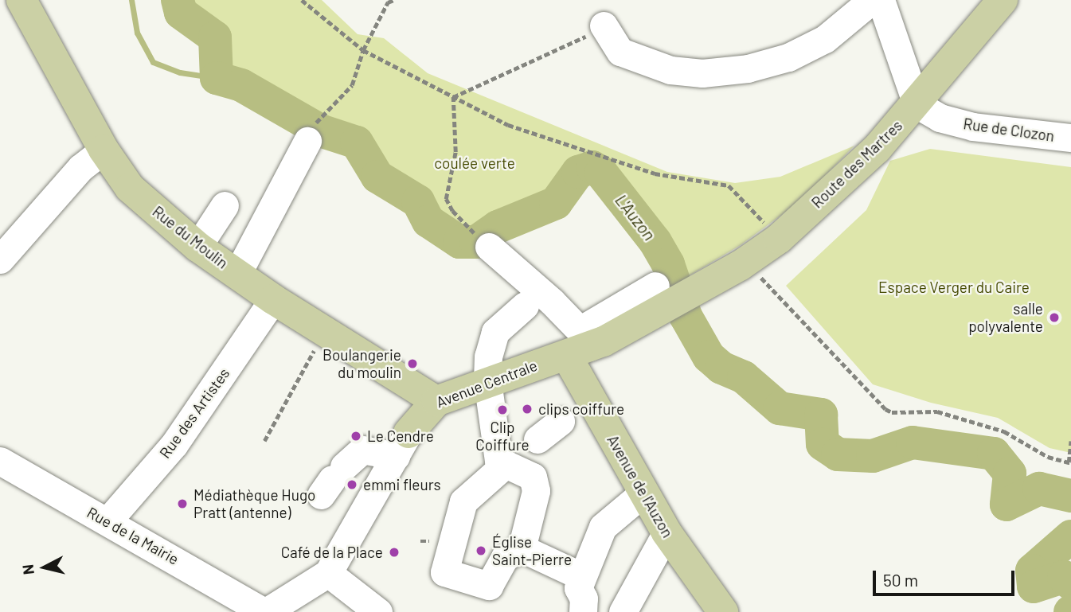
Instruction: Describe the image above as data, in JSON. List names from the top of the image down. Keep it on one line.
{"streets":{"main road":["Route des Martres","Rue du Moulin","Avenue Centrale","Avenue de l'Auzon"],"street":["Rue de Clozon","Rue des Artistes","Rue de la Mairie"]},"crossings":[["Rue de Clozon","Route des Martres"],["Route des Martres","Avenue Centrale"],["Rue du Moulin","Avenue Centrale"],["Rue du Moulin","Rue des Artistes"],["Avenue Centrale","Avenue de l'Auzon"],["Avenue Centrale","Rue de la Mairie"],["Rue des Artistes","Rue de la Mairie"]],"water":["L'Auzon"],"parks":["coulée verte","Espace Verger du Caire"],"places":["salle polyvalente","Boulangerie du moulin","clips coiffure","Clip Coiffure","Le Cendre","emmi fleurs","Médiathèque Hugo Pratt (antenne)","Église Saint-Pierre","Café de la Place"],"scale_bar":"50 m","north":"left"}
